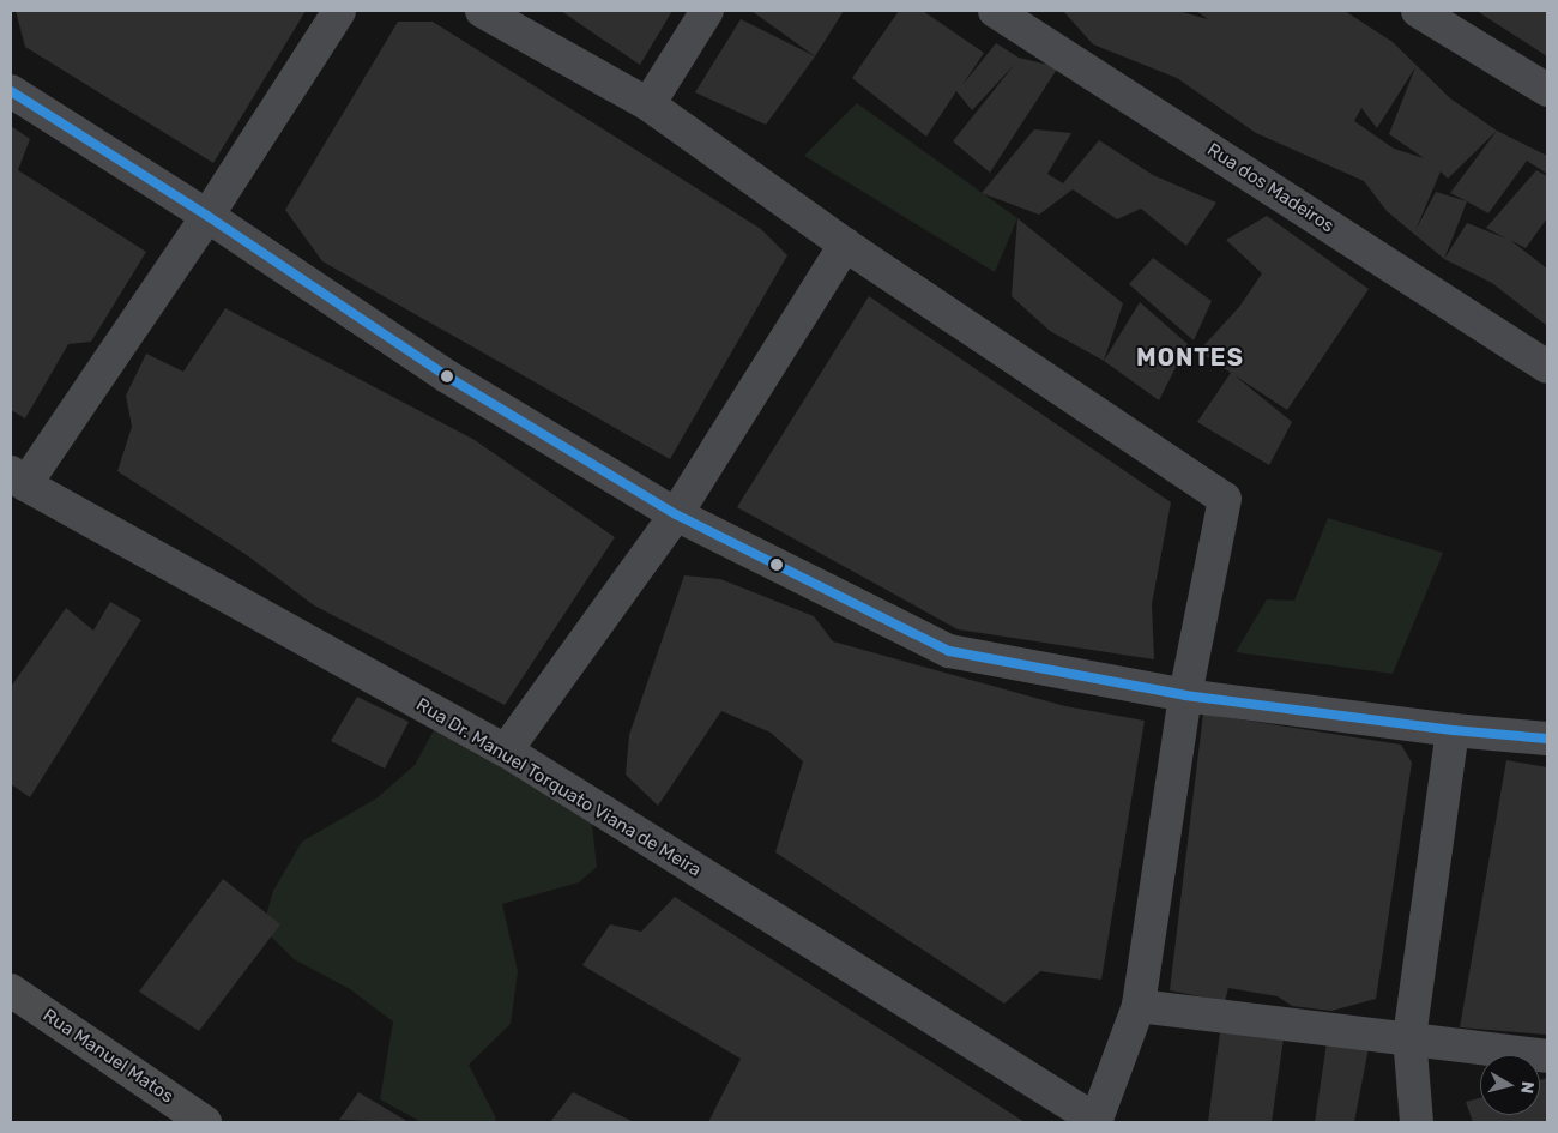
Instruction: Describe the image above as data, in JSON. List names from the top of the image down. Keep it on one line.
{"streets":{"main road":["Rua Manuel Matos"],"street":["Rua dos Madeiros","Rua Dr. Manuel Torquato Viana de Meira"]},"districts":["MONTES"],"north":"right"}
